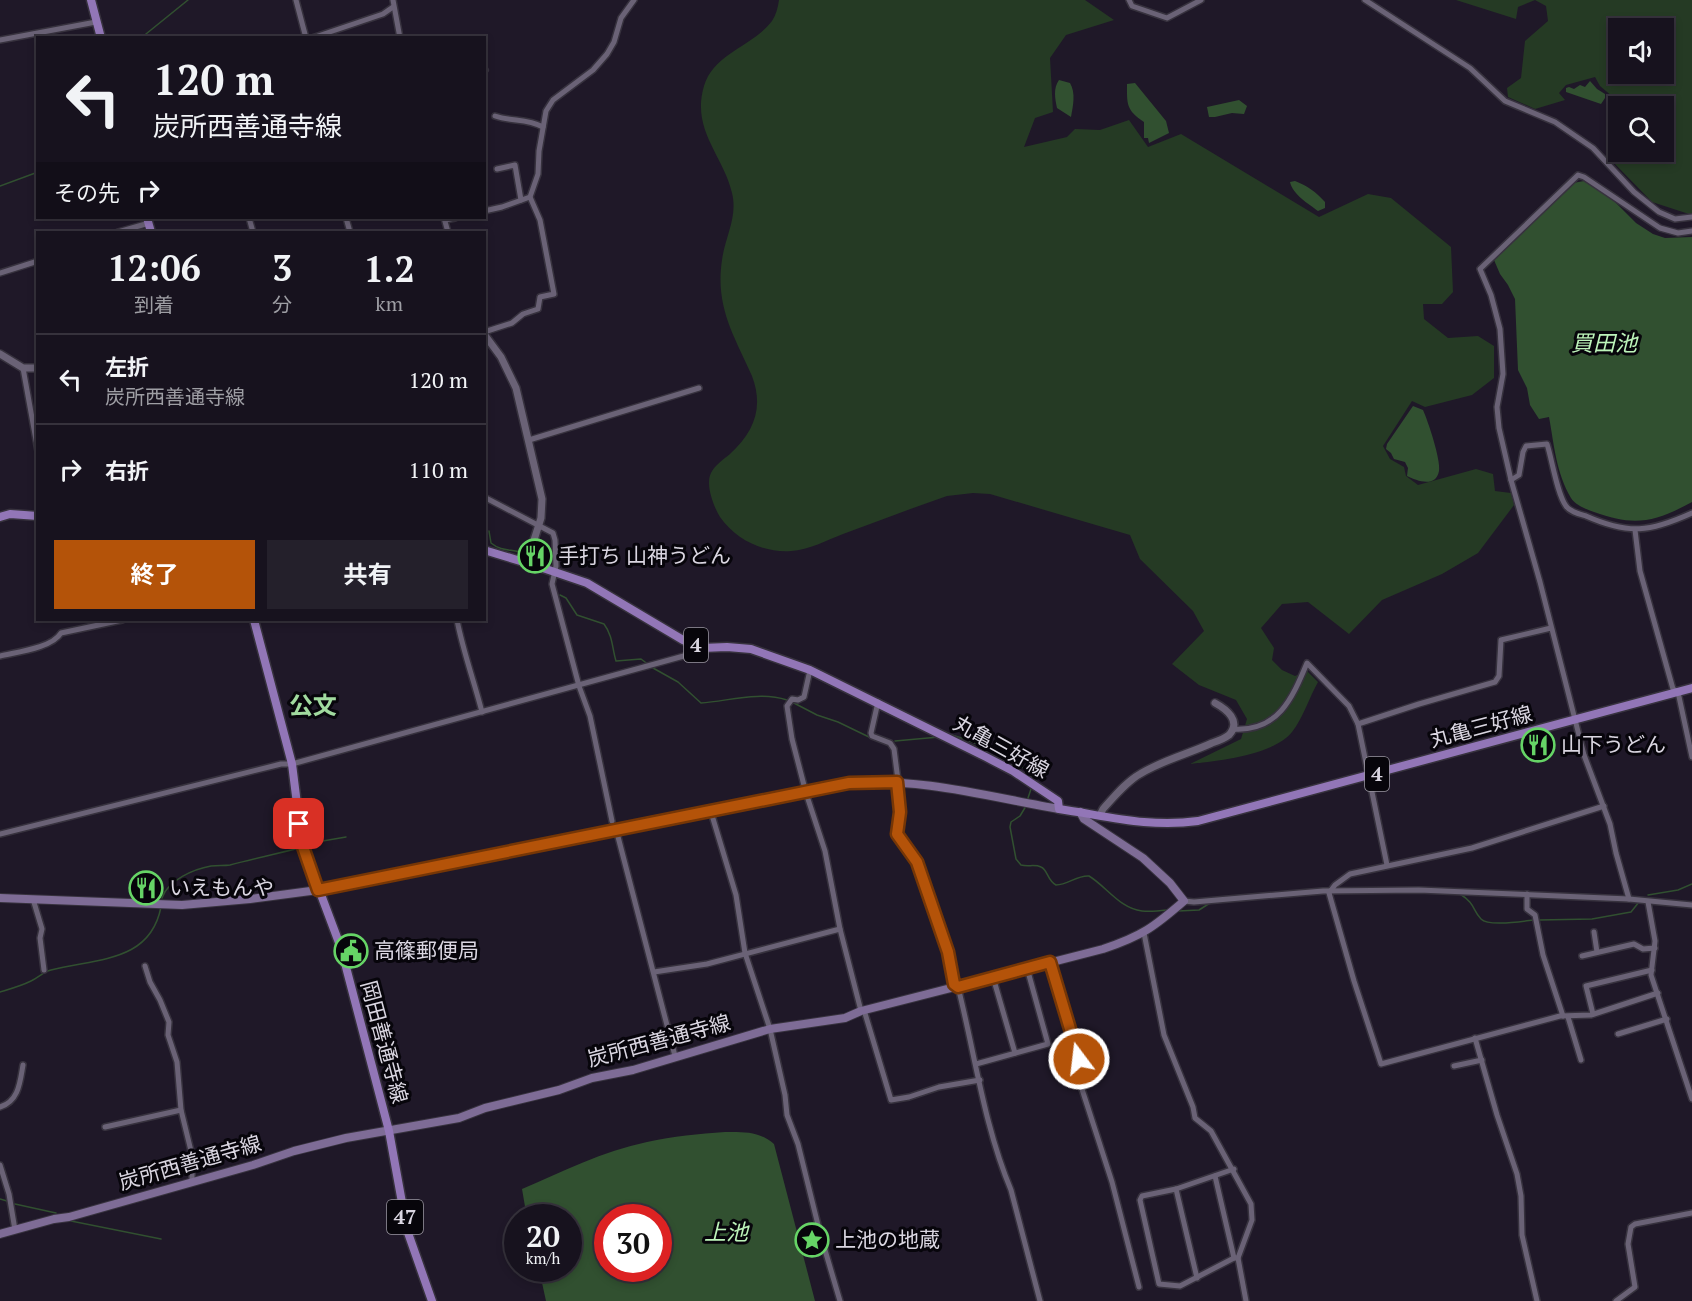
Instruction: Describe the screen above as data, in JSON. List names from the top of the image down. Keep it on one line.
{"streets":{"main road":["4","丸亀三好線","炭所西善通寺線","岡田善通寺線","47"]},"crossings":[["炭所西善通寺線","岡田善通寺線"]],"districts":["公文"],"water":["買田池","上池"],"places":{"restaurant":["手打ち 山神うどん","山下うどん","いえもんや"],"public building":["高篠郵便局"],"place":["上池の地蔵"]},"page":{"turn":["120 m","炭所西善通寺線"],"then":"その先","eta":["12:06","到着","3","分","1.2","km"],"list":[{"name":"左折","note":"炭所西善通寺線","value":"120 m"},{"name":"右折","value":"110 m"}],"buttons":["終了","共有"],"speed":"20 km/h","limit":"30"}}
